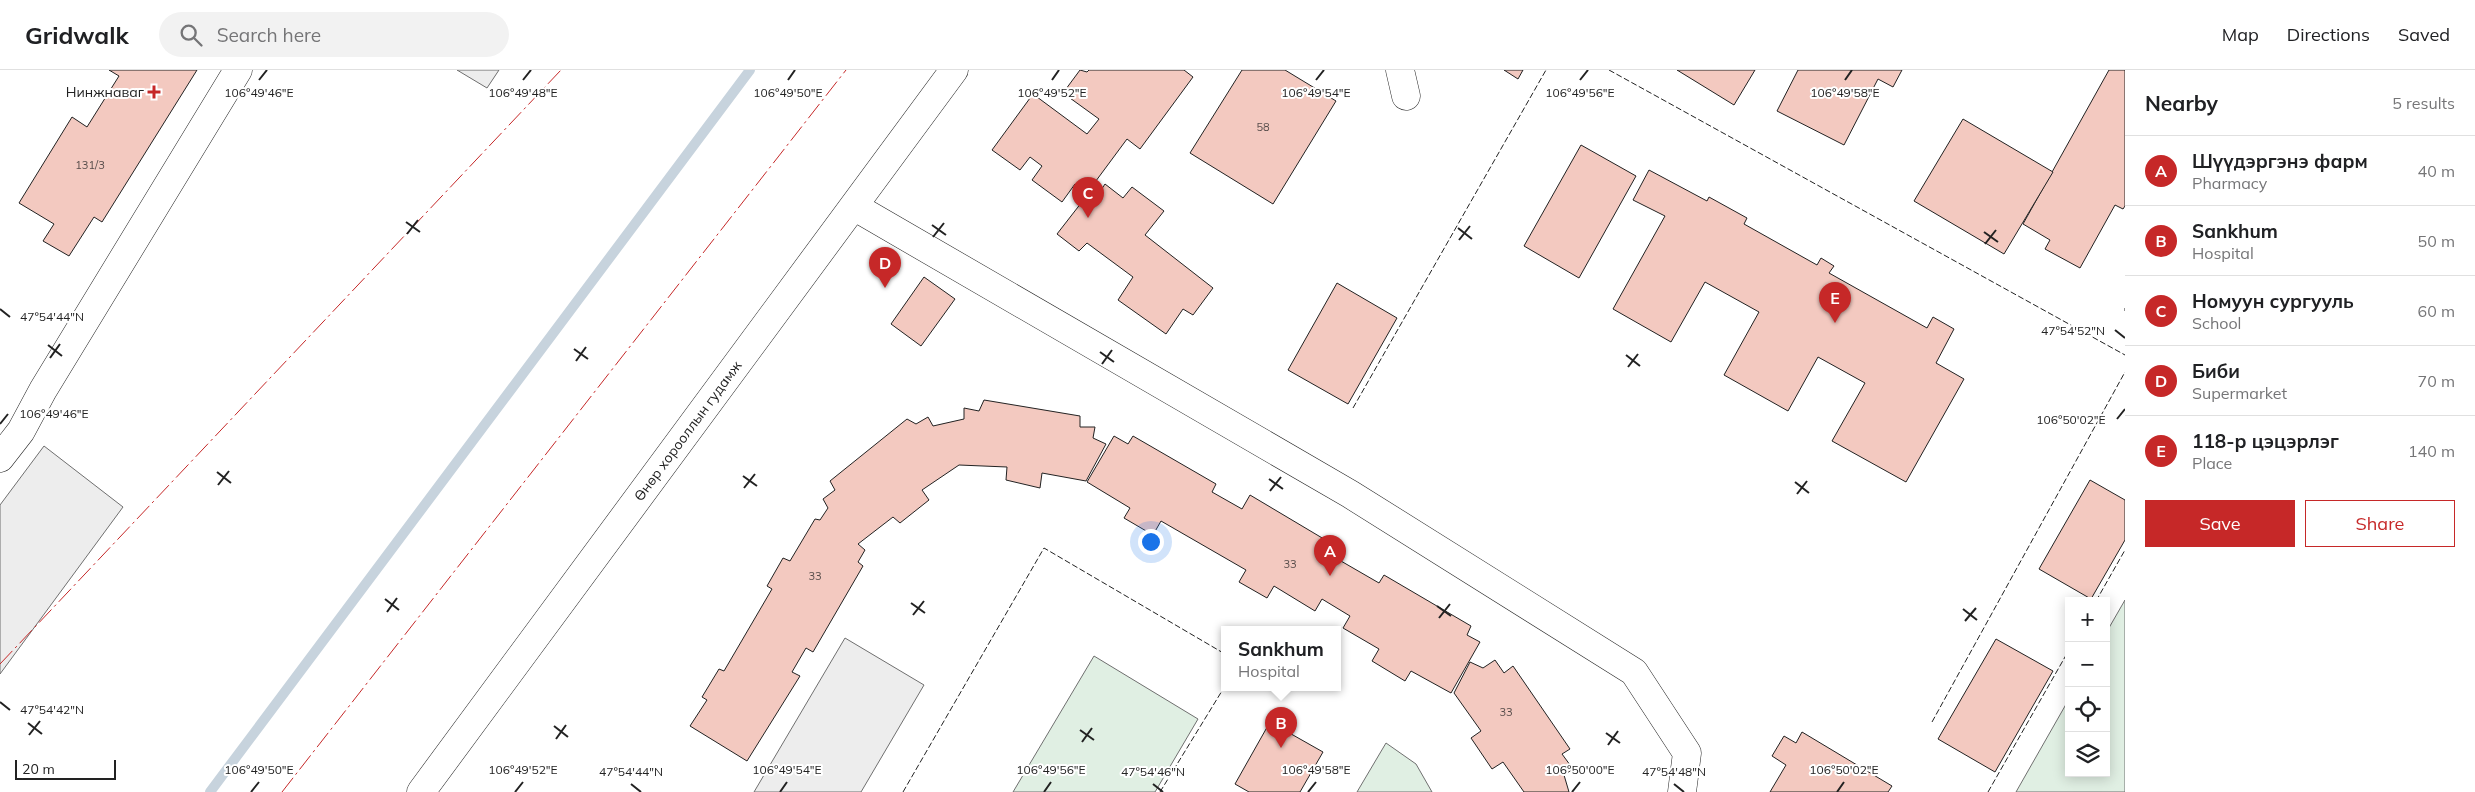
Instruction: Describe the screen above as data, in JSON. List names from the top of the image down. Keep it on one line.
{"streets":{"street":["Өнөр хорооллын гудамж"]},"places":{"health":["Нинжнаваг"]},"house_numbers":["58","131/3","33","33","33"],"scale_bar":"20 m","page":{"header":"Gridwalk","search":"Search here","nav":["Map","Directions","Saved"],"heading":["Nearby","5 results"],"list":[{"mark":"A","name":"Шүүдэргэнэ фарм","note":"Pharmacy","value":"40 m"},{"mark":"B","name":"Sankhum","note":"Hospital","value":"50 m"},{"mark":"C","name":"Номуун сургууль","note":"School","value":"60 m"},{"mark":"D","name":"Биби","note":"Supermarket","value":"70 m"},{"mark":"E","name":"118-р цэцэрлэг","note":"Place","value":"140 m"}],"pins":["C","D","E","A","B"],"buttons":["Save","Share"],"map_buttons":["+","−"],"popup":["Sankhum","Hospital"],"scale":"20 m"},"coordinates":["106°49'46\"E","106°49'48\"E","106°49'50\"E","106°49'52\"E","106°49'54\"E","106°49'56\"E","106°49'58\"E","47°54'44\"N","47°54'52\"N","106°50'02\"E","47°54'42\"N","106°50'00\"E","47°54'46\"N","47°54'48\"N"]}
